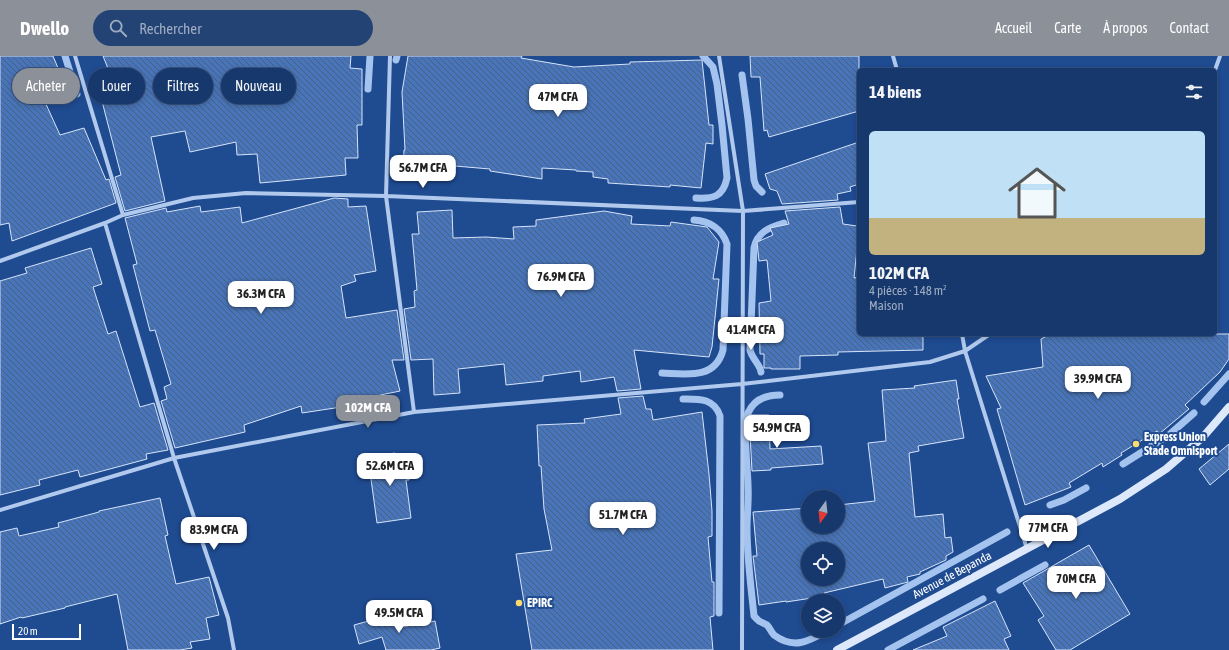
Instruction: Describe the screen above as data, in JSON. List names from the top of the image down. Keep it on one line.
{"streets":{"main road":["Avenue de Bepanda"]},"places":["Express Union Stade Omnisport","EPIRC"],"scale_bar":"20 m","north":"bottom","page":{"header":"Dwello","search":"Rechercher","nav":["Accueil","Carte","À propos","Contact"],"chip":["Acheter","Louer","Filtres","Nouveau"],"heading":"14 biens","price":["47M CFA","56.7M CFA","76.9M CFA","36.3M CFA","41.4M CFA","39.9M CFA","102M CFA","54.9M CFA","52.6M CFA","51.7M CFA","77M CFA","83.9M CFA","70M CFA","49.5M CFA"],"list":[{"name":"102M CFA","note":"4 pièces · 148 m² · Maison"}],"scale":"20 m"}}
